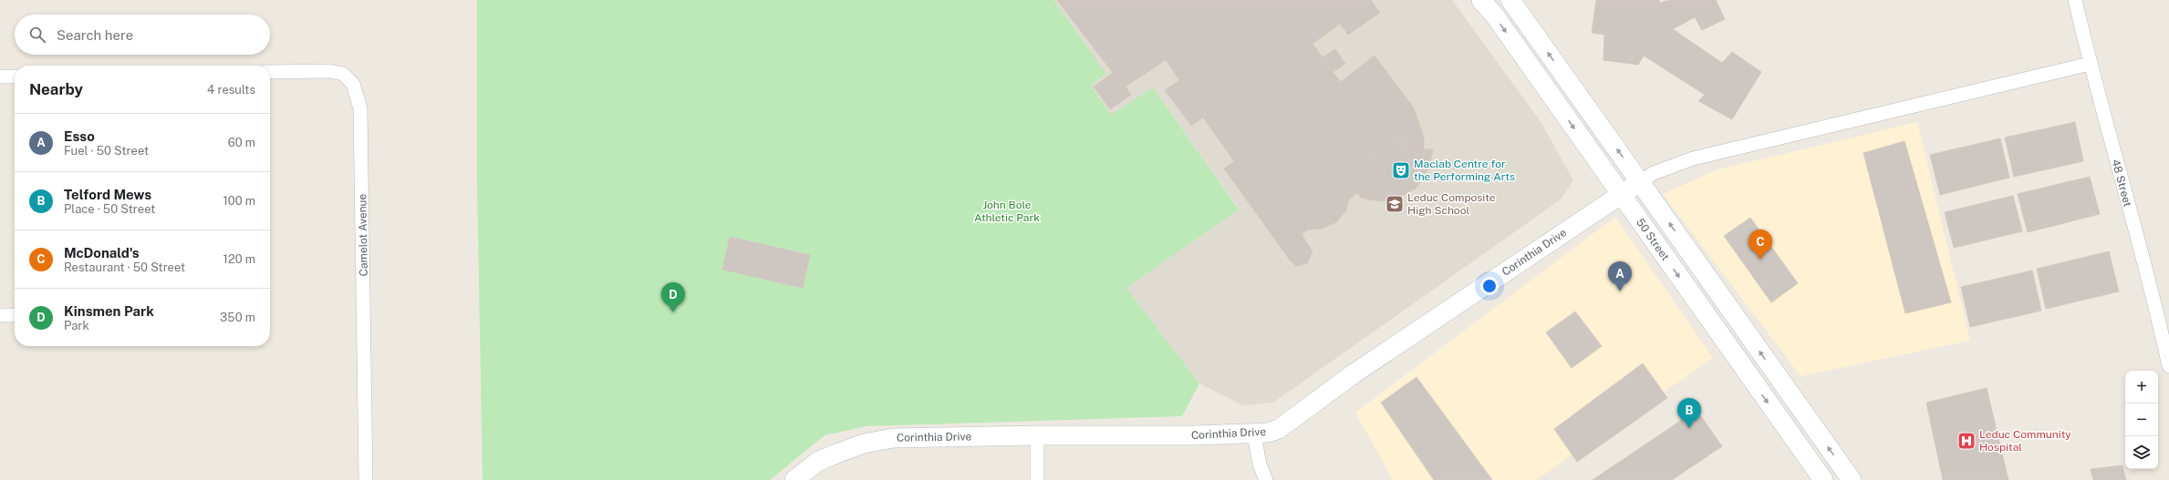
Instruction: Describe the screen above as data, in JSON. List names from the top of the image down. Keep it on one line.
{"streets":{"main road":["50 Street","Corinthia Drive"],"street":["48 Street","Camelot Avenue"]},"crossings":[["50 Street","Corinthia Drive"]],"parks":["John Bole Athletic Park"],"places":{"theatre":["Maclab Centre for the Performing Arts"],"school or university":["Leduc Composite High School"],"hospital":["Leduc Community Hospital"]},"page":{"search":"Search here","heading":["Nearby","4 results"],"list":[{"mark":"A","name":"Esso","note":"Fuel · 50 Street","value":"60 m"},{"mark":"B","name":"Telford Mews","note":"Place · 50 Street","value":"100 m"},{"mark":"C","name":"McDonald's","note":"Restaurant · 50 Street","value":"120 m"},{"mark":"D","name":"Kinsmen Park","note":"Park","value":"350 m"}],"pins":["C","A","D","B"],"map_buttons":["+","−"]}}
